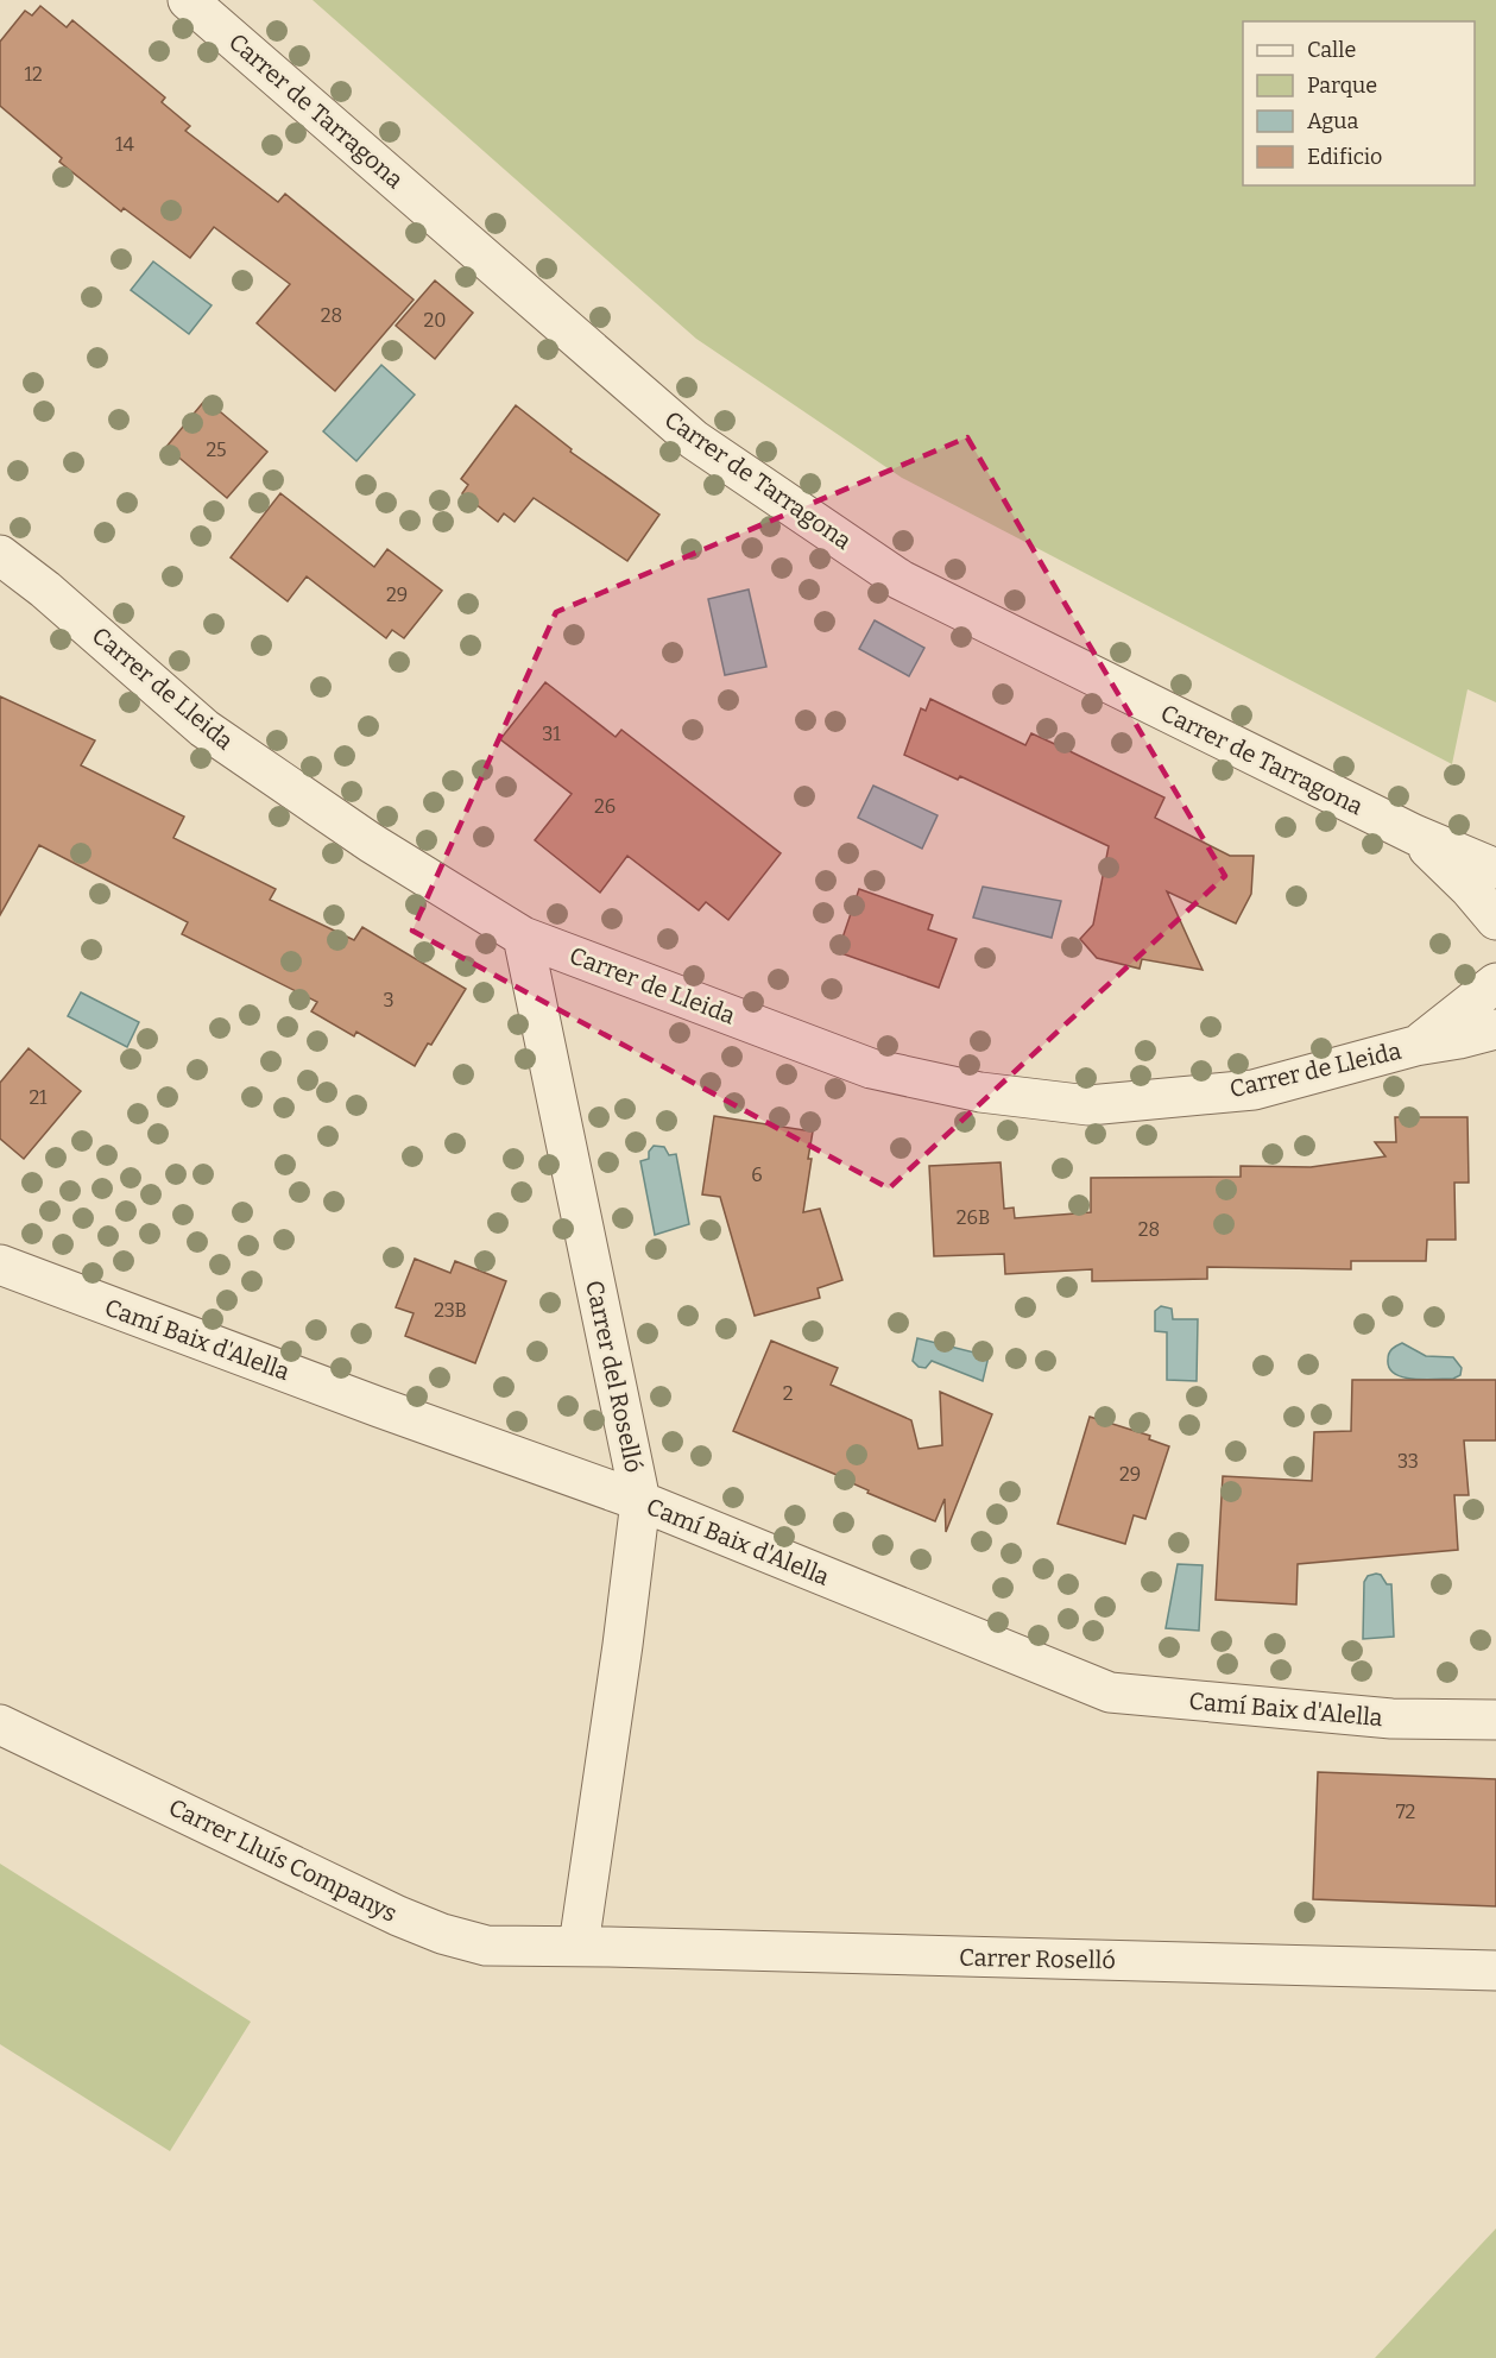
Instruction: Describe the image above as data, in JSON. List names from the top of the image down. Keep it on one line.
{"streets":{"street":["Carrer de Tarragona","Carrer de Lleida","Camí Baix d'Alella","Carrer del Roselló","Carrer Lluís Companys","Carrer Roselló"]},"crossings":[["Carrer de Lleida","Carrer del Roselló"],["Camí Baix d'Alella","Carrer del Roselló"],["Carrer del Roselló","Carrer Lluís Companys"],["Carrer del Roselló","Carrer Roselló"],["Carrer Lluís Companys","Carrer Roselló"]],"house_numbers":["12","14","28","20","25","29","31","26","3","21","6","26B","28","23B","2","33","29","72"],"legend":["Calle","Parque","Agua","Edificio"]}
